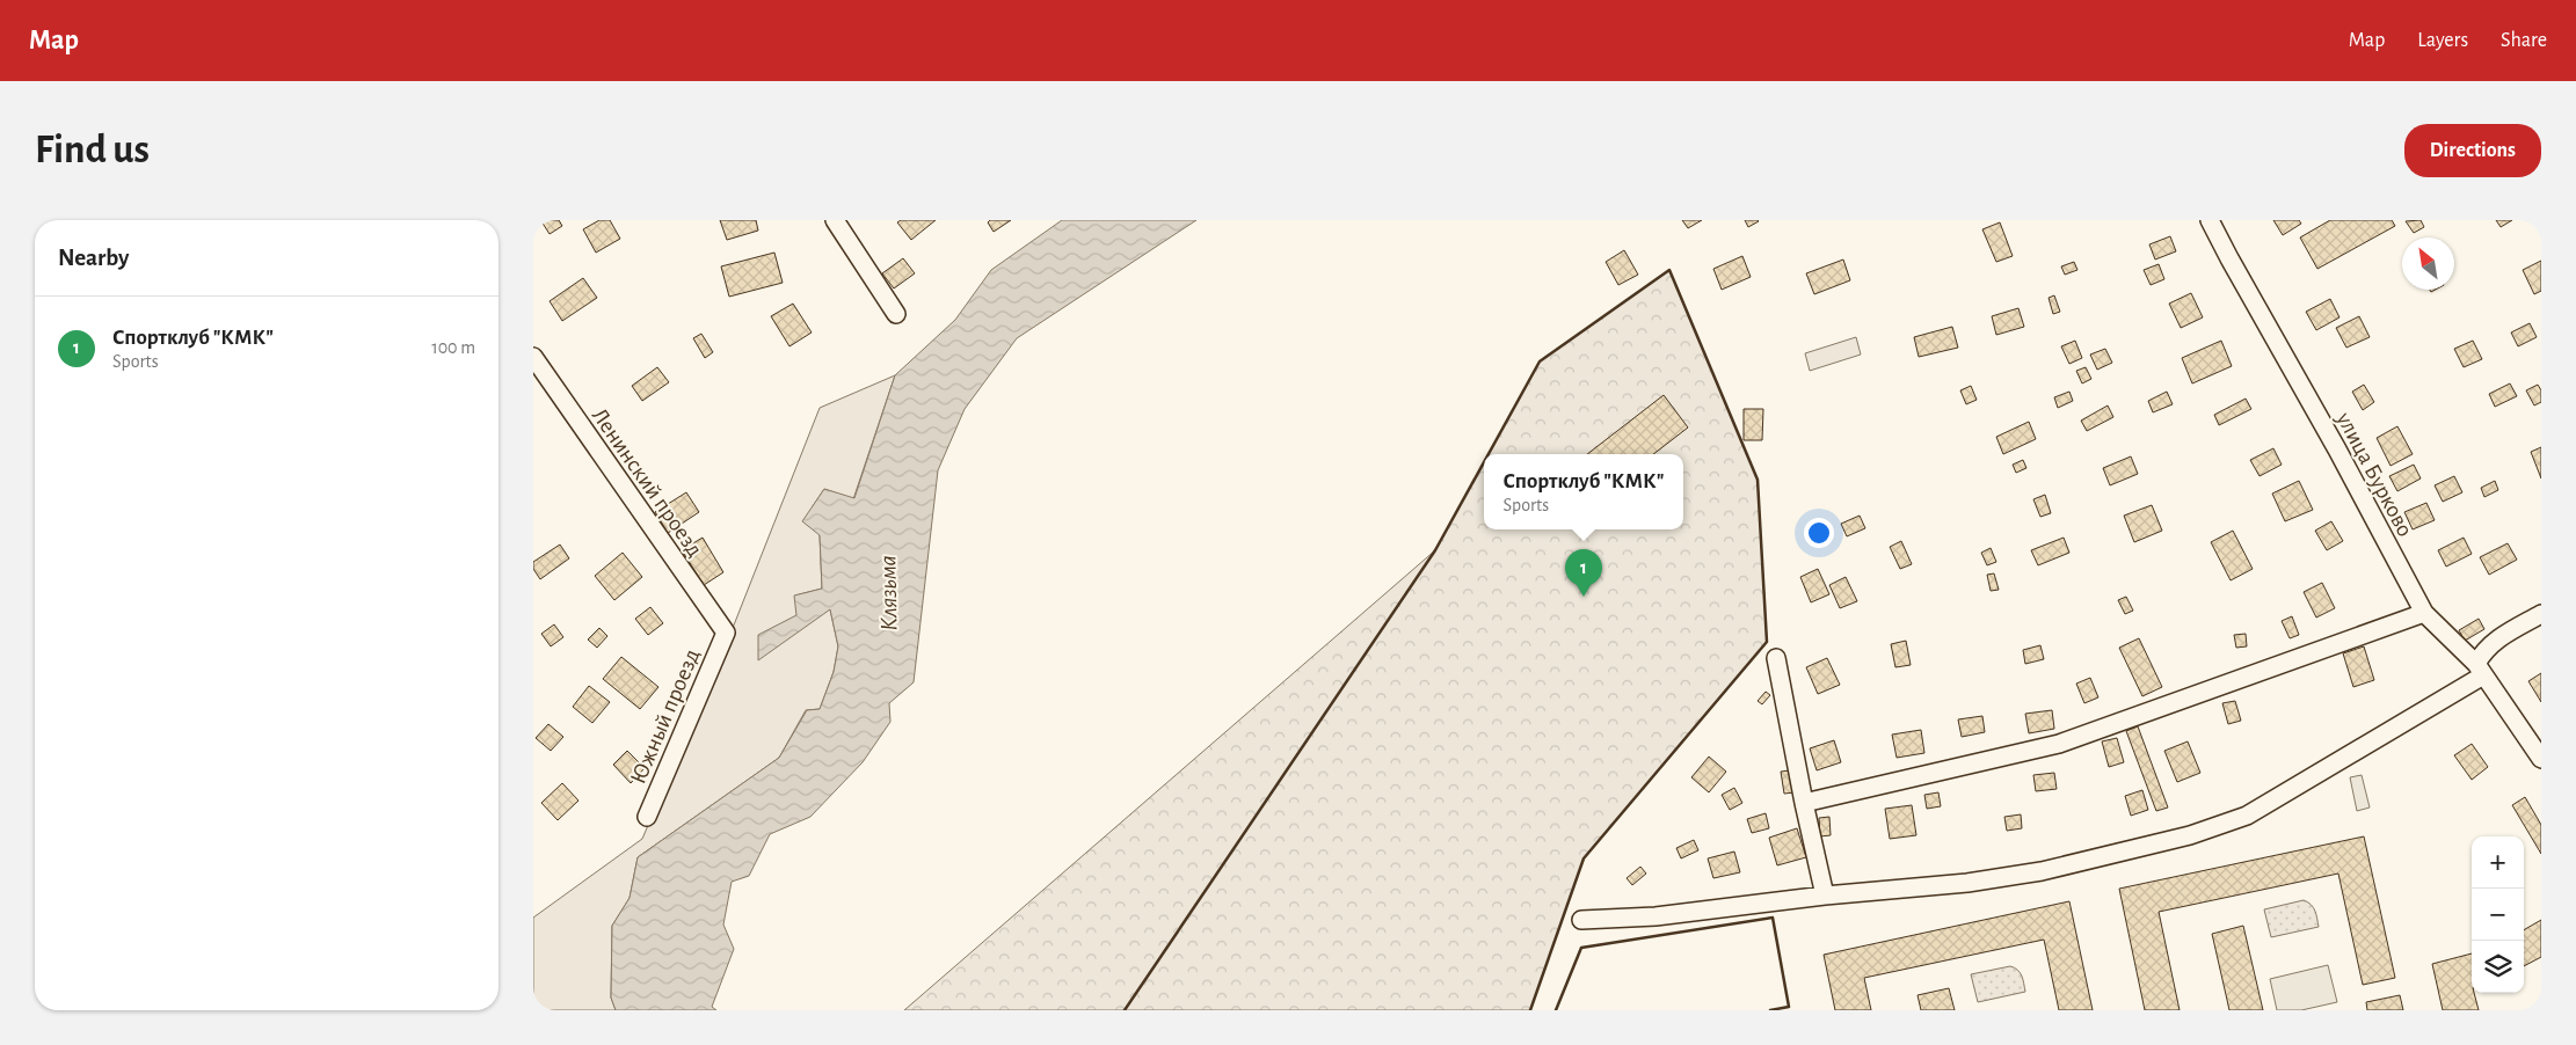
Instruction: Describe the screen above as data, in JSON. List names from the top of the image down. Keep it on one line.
{"streets":{"street":["улица Бурково","Ленинский проезд","Южный проезд"]},"crossings":[["Ленинский проезд","Южный проезд"]],"water":["Клязьма"],"north":"top left","page":{"header":"Map","nav":["Map","Layers","Share"],"buttons":"Directions","title":"Find us","heading":"Nearby","list":[{"mark":"1","name":"Спортклуб \"КМК\"","note":"Sports","value":"100 m"}],"popup":["Спортклуб \"КМК\"","Sports"],"pins":"1","map_buttons":["+","−"]}}
